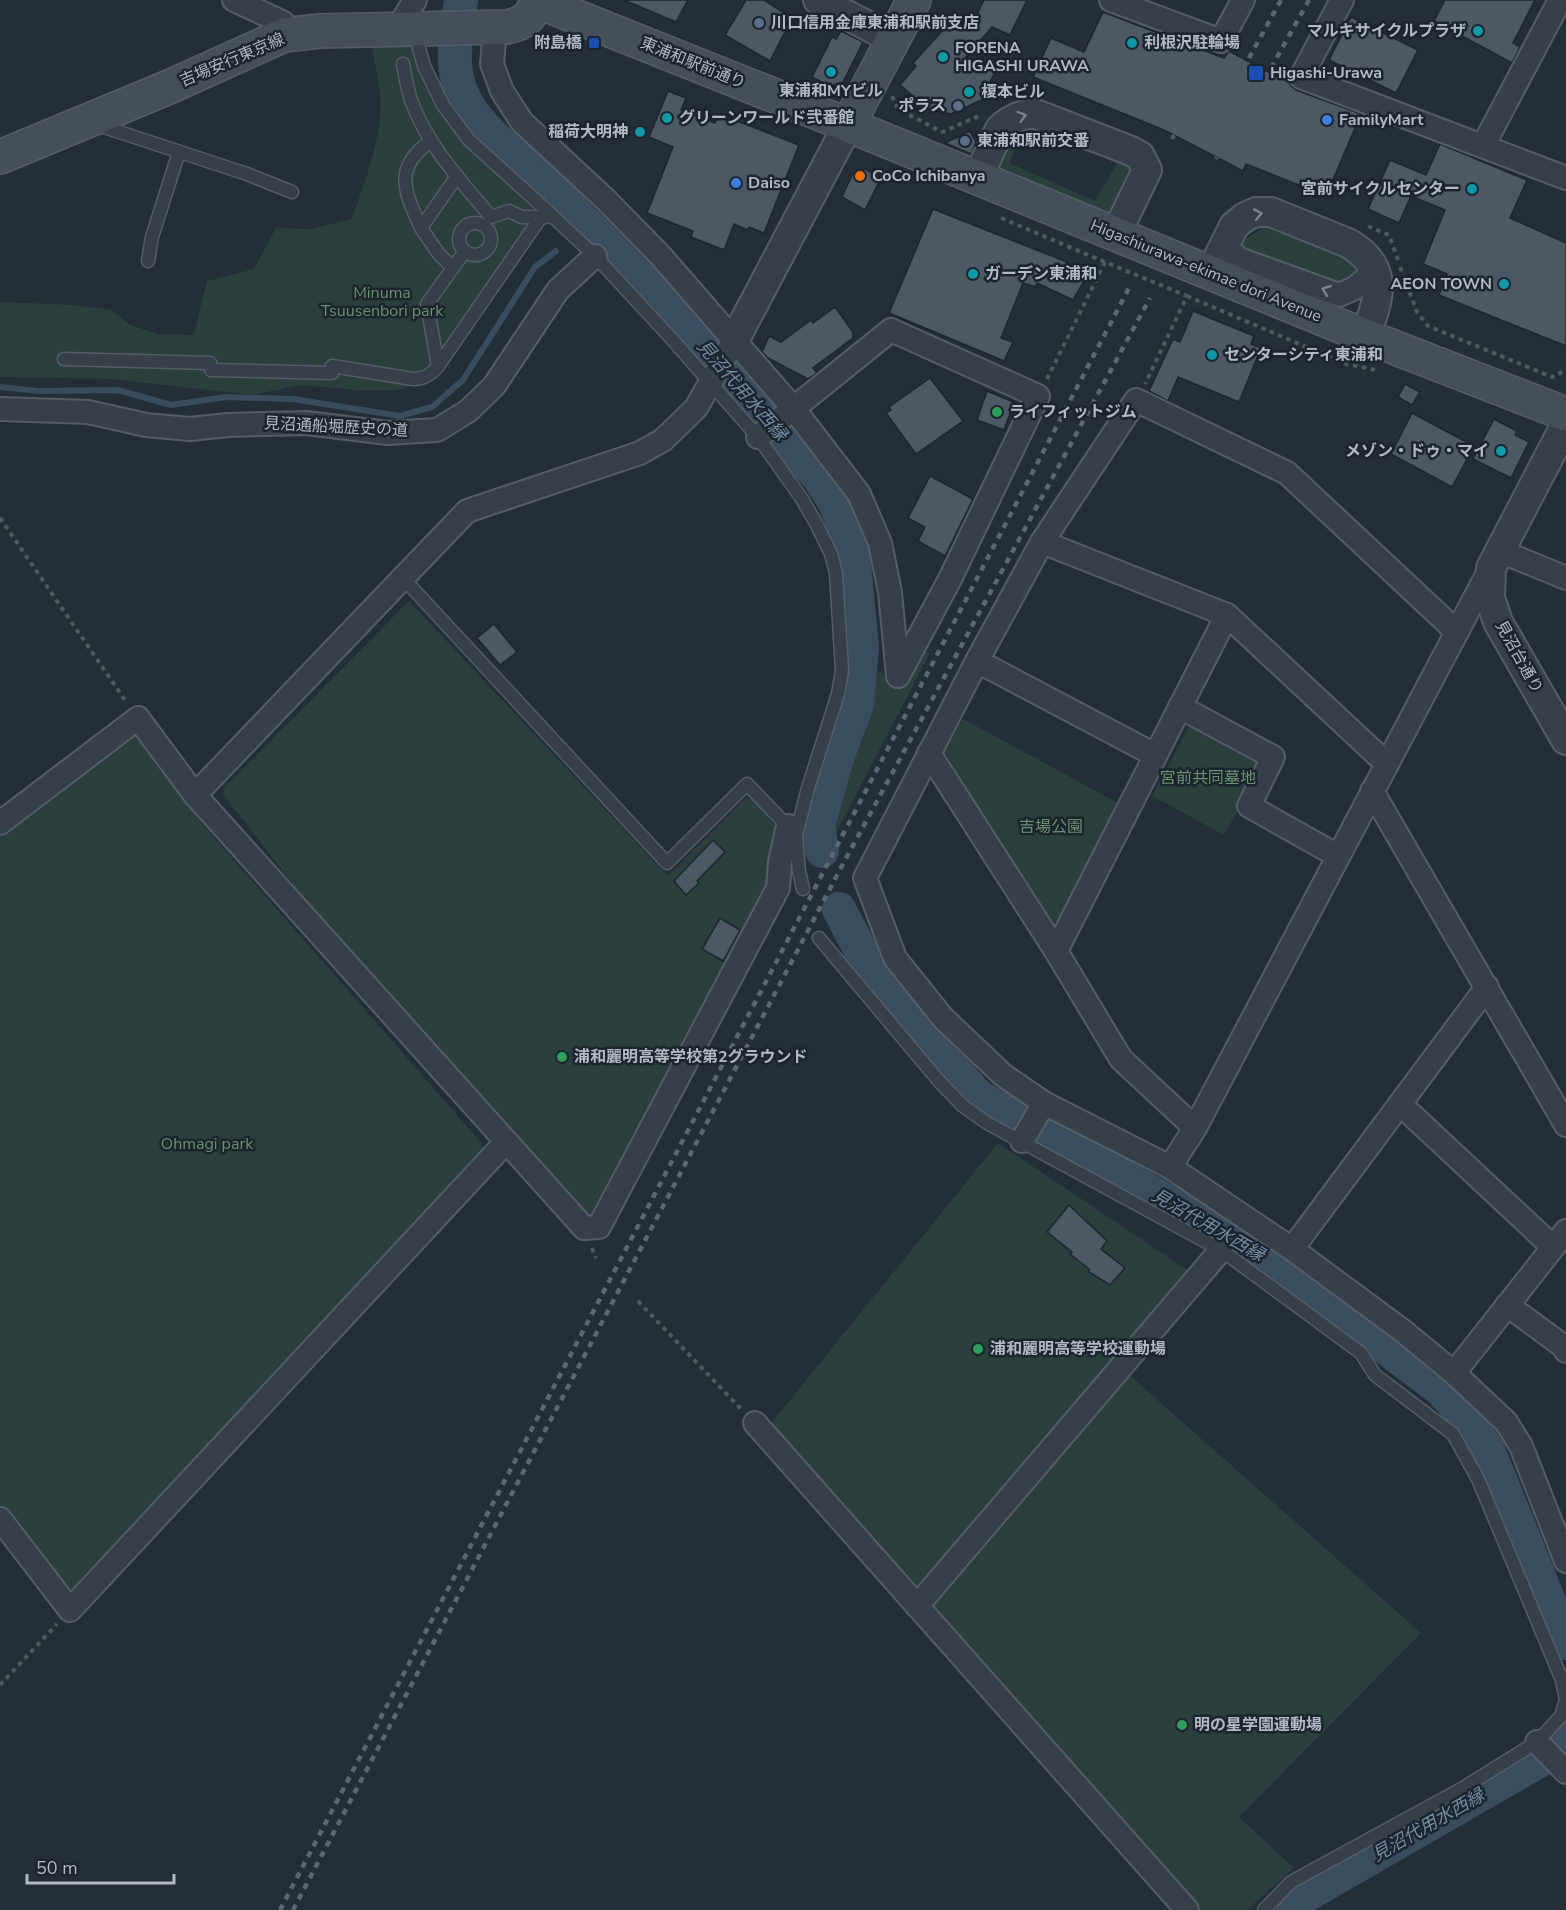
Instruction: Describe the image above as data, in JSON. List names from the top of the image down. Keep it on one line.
{"streets":{"main road":["吉場安行東京線","東浦和駅前通り","Higashiurawa-ekimae dori Avenue"],"street":["見沼通船堀歴史の道","見沼台通り"]},"crossings":[["吉場安行東京線","東浦和駅前通り"],["東浦和駅前通り","Higashiurawa-ekimae dori Avenue"]],"water":["見沼代用水西縁"],"parks":["Minuma Tsuusenbori park","宮前共同墓地","吉場公園","Ohmagi park"],"places":{"other":["川口信用金庫東浦和駅前支店","マルキサイクルプラザ","利根沢駐輪場","FORENA HIGASHI URAWA","東浦和MYビル","榎本ビル","ポラス","グリーンワールド弐番館","FamilyMart","稲荷大明神","東浦和駅前交番","CoCo Ichibanya","Daiso","宮前サイクルセンター","ガーデン東浦和","AEON TOWN","センターシティ東浦和","ライフィットジム","メゾン・ドゥ・マイ","浦和麗明高等学校第2グラウンド","浦和麗明高等学校運動場","明の星学園運動場"],"transit":["附島橋","Higashi-Urawa"]},"scale_bar":"50 m"}
